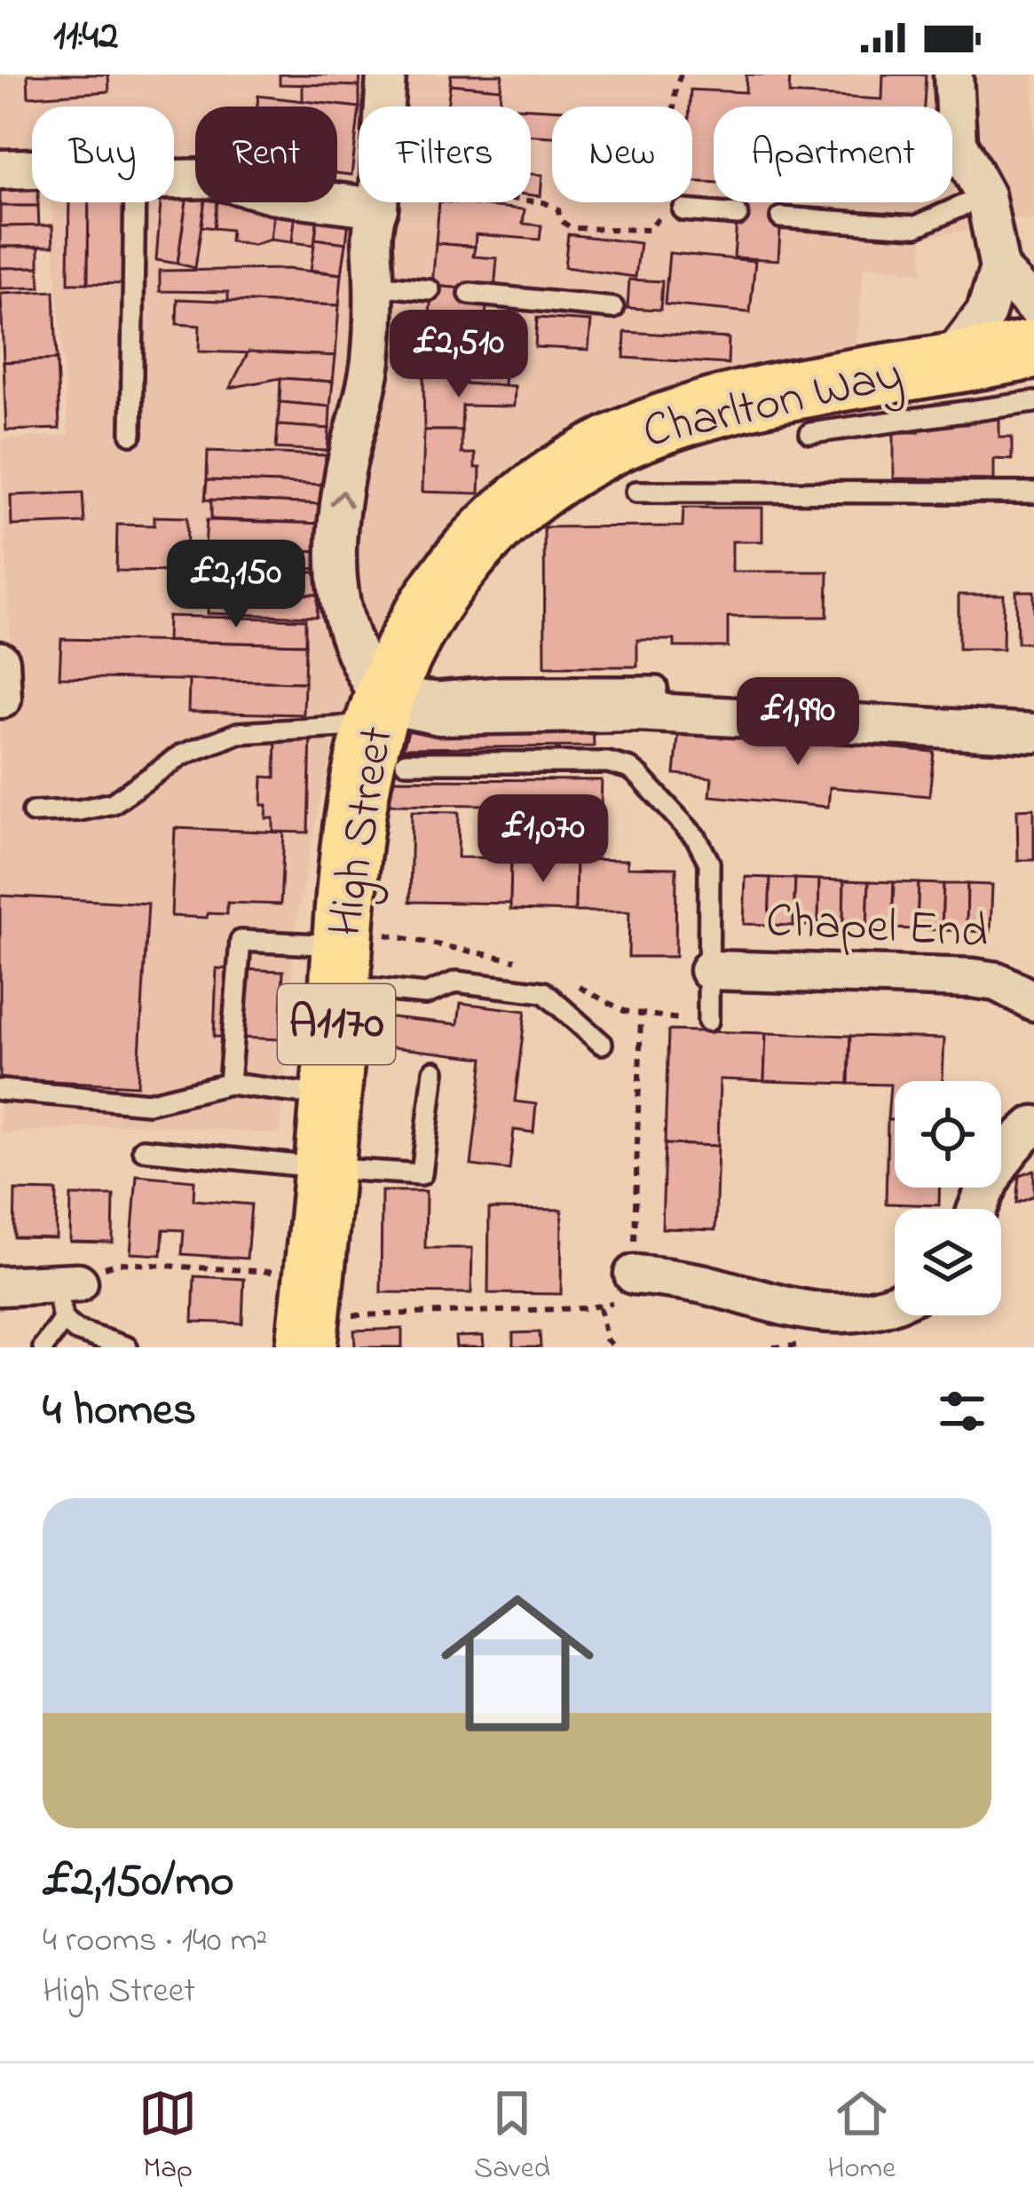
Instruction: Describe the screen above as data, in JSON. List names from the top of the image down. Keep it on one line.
{"streets":{"main road":["Charlton Way","High Street","A1170"],"street":["Chapel End"]},"crossings":[["Charlton Way","High Street"]],"one_way":["High Street"],"page":{"status":"11:42","chip":["Buy","Rent","Filters","New","Apartment"],"price":["£2,510","£2,150","£1,990","£1,070"],"heading":"4 homes","list":[{"name":"£2,150/mo","note":"4 rooms · 140 m² · High Street"}],"tabs":["Map","Saved","Home"]}}
